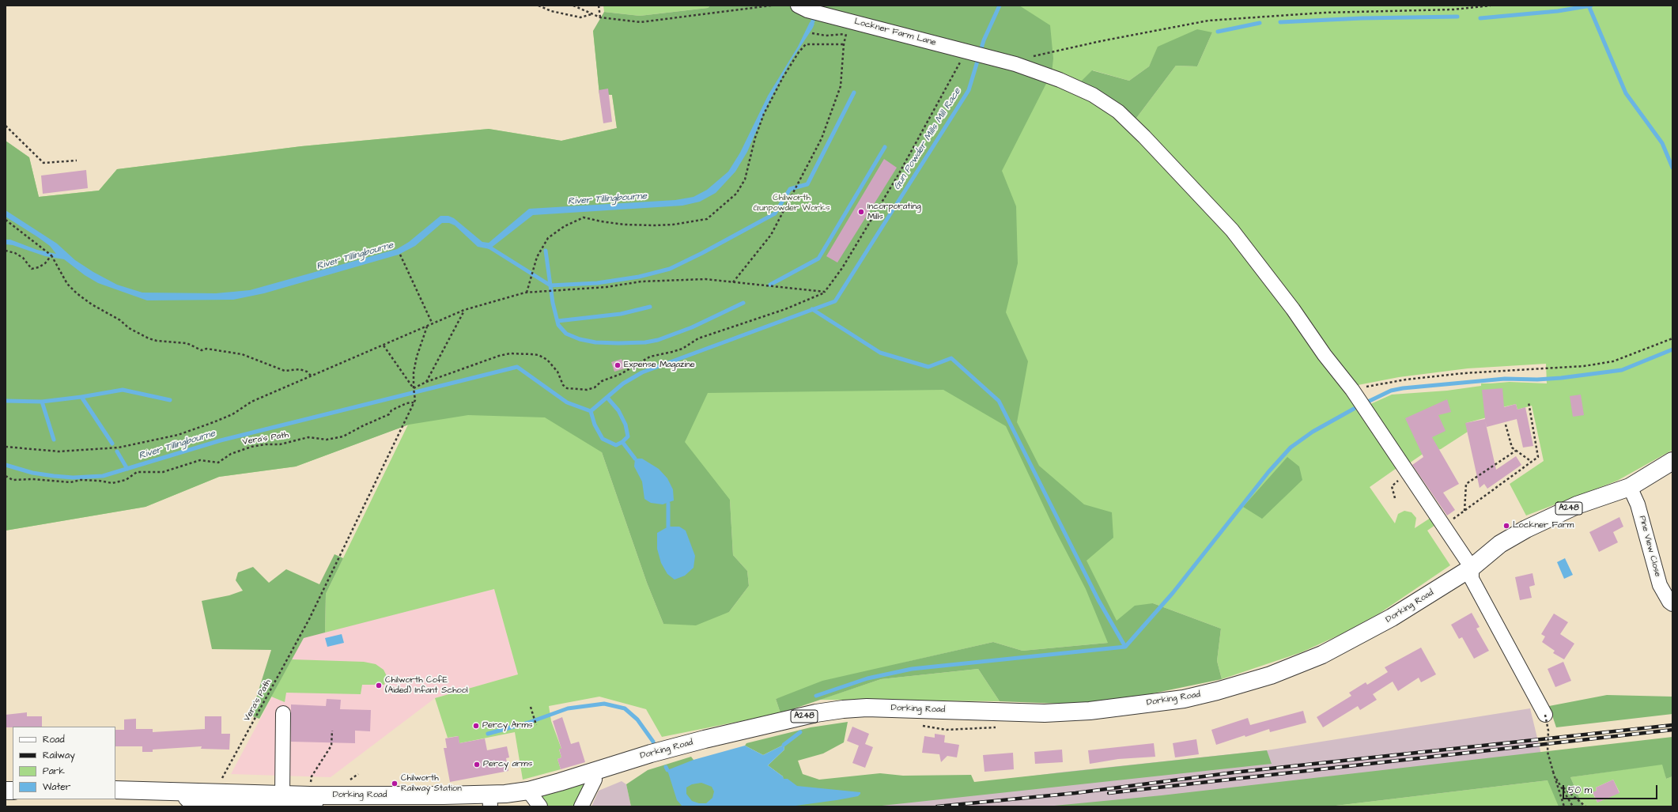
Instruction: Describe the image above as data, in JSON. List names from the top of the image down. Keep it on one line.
{"streets":{"main road":["A248","Dorking Road"],"street":["Lockner Farm Lane","Pine View Close"],"path":["Vera's Path"]},"crossings":[["Lockner Farm Lane","Dorking Road"],["Pine View Close","Dorking Road"]],"water":["Gun Powder Mills Mill Race","River Tillingbourne"],"parks":["Chilworth Gunpowder Works"],"places":["Incorporating Mills","Expense Magazine","Lockner Farm","Chilworth CofE (Aided) Infant School","Percy Arms","Percy arms","Chilworth Railway Station"],"legend":["Road","Railway","Park","Water"],"scale_bar":"50 m"}
